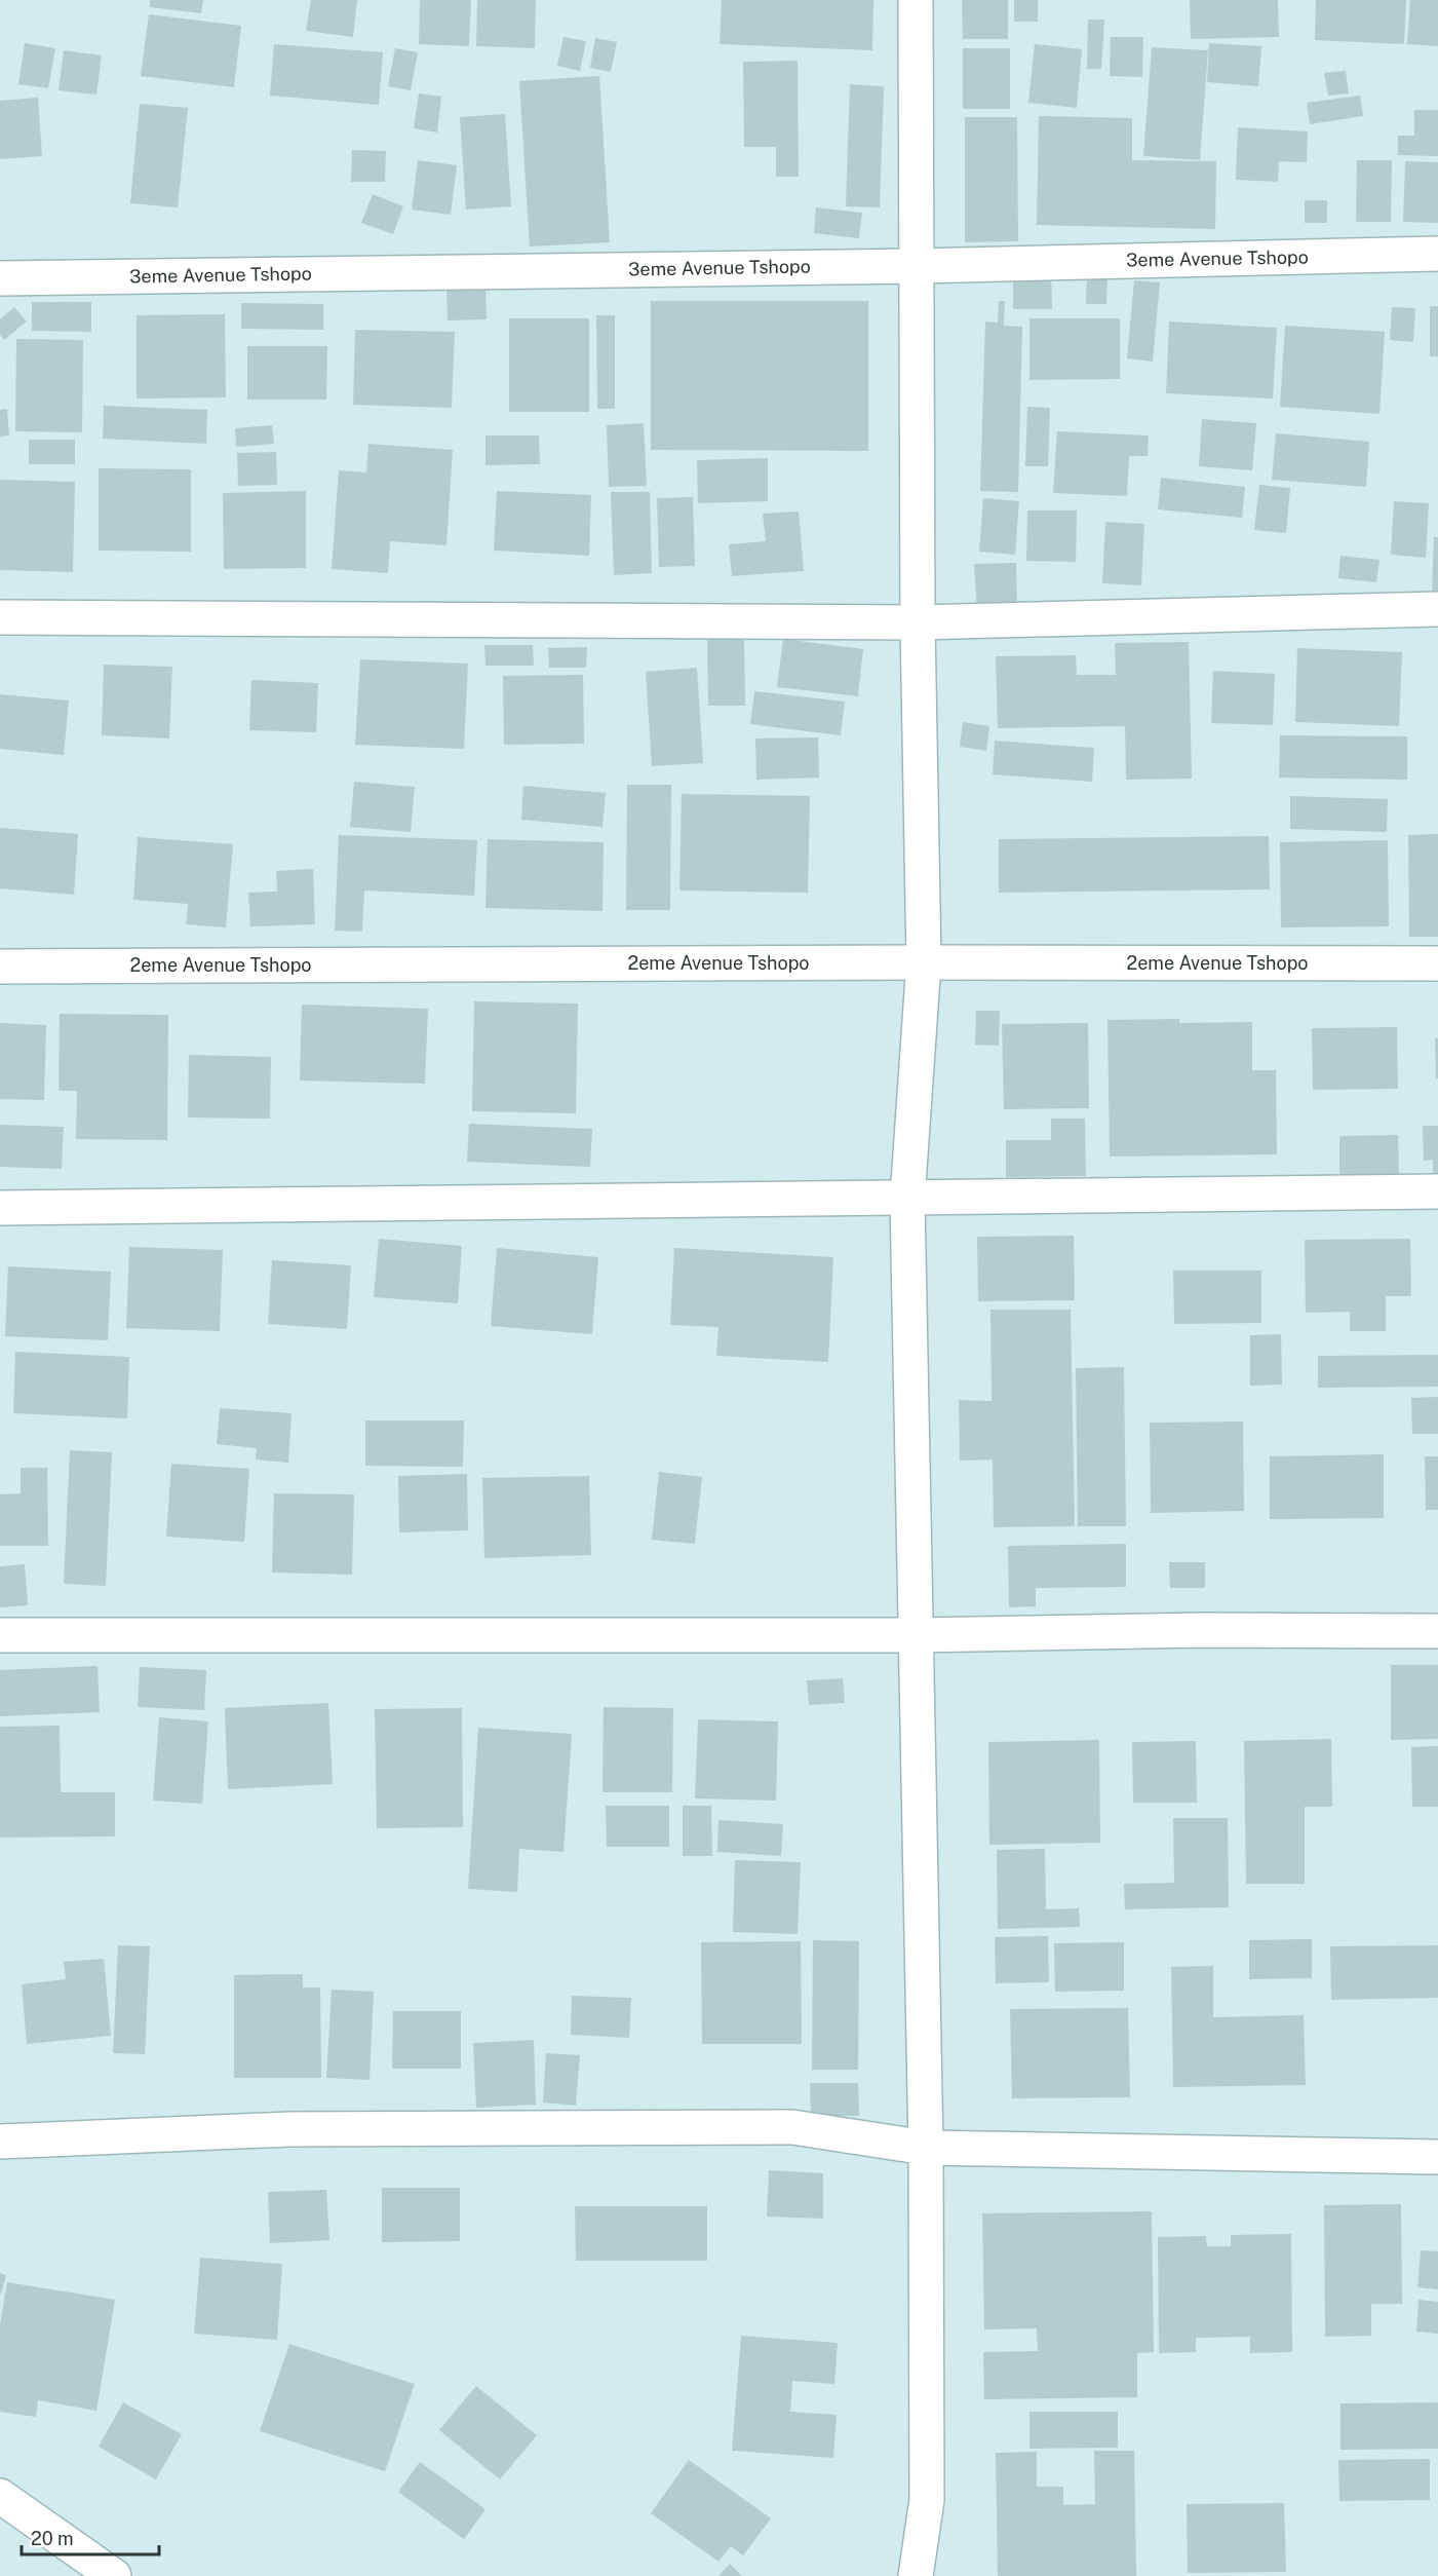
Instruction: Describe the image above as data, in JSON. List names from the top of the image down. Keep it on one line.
{"streets":{"street":["3eme Avenue Tshopo","2eme Avenue Tshopo"]},"scale_bar":"20 m"}
